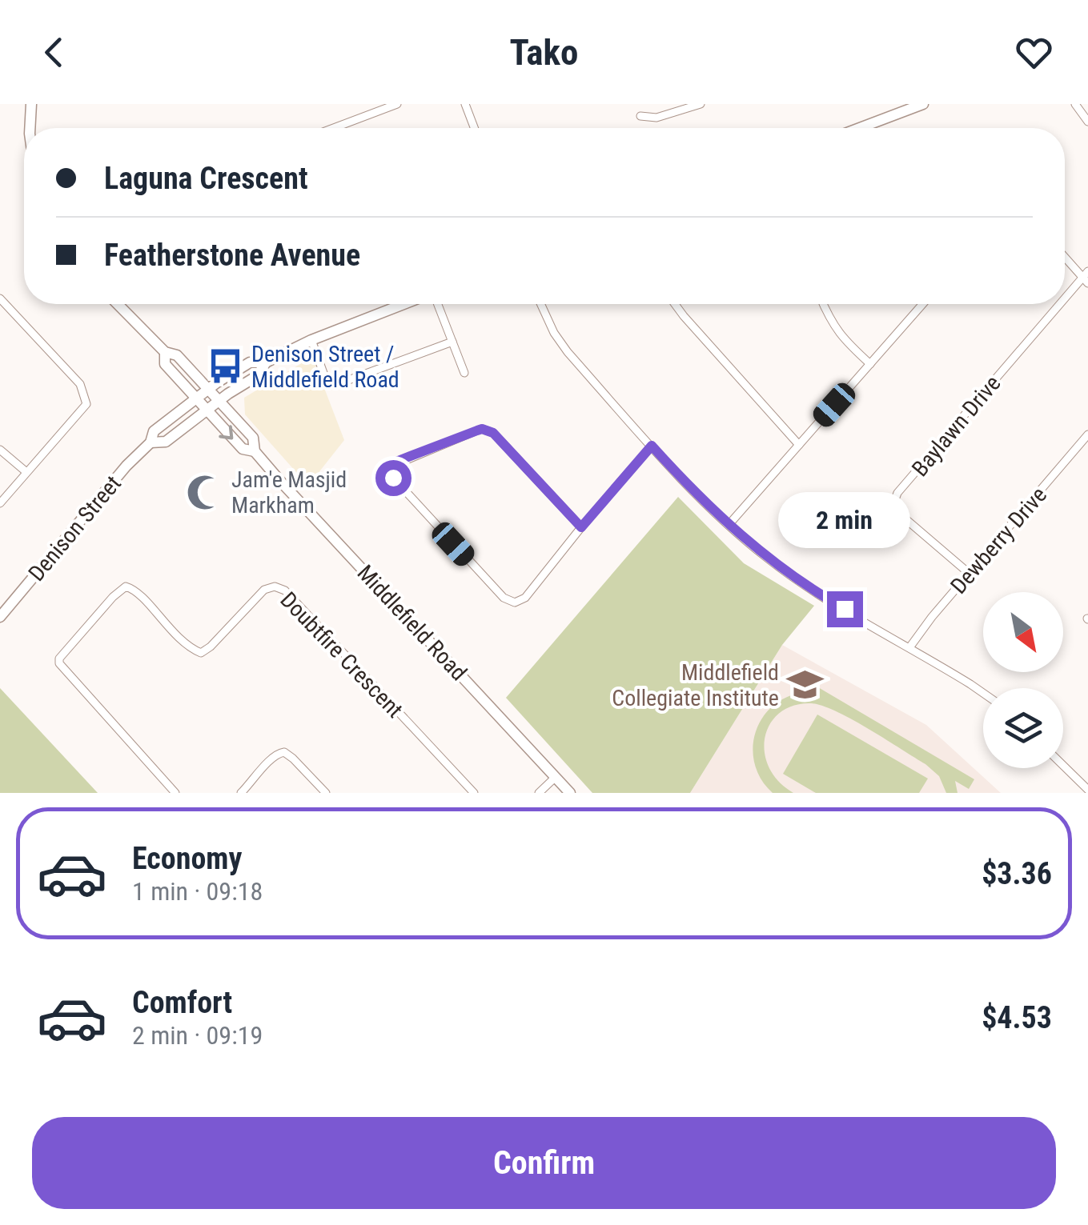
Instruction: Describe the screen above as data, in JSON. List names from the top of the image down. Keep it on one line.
{"streets":{"main road":["Denison Street","Middlefield Road"],"street":["Baylawn Drive","Dewberry Drive","Doubtfire Crescent"]},"crossings":[["Baylawn Drive","Dewberry Drive"],["Denison Street","Middlefield Road"]],"places":{"bus stop":["Denison Street / Middlefield Road"],"mosque":["Jam'e Masjid Markham"],"school or university":["Middlefield Collegiate Institute"]},"north":"bottom right","page":{"header":"Tako","banner":["Laguna Crescent","Featherstone Avenue"],"bubble":"2 min","list":[{"name":"Economy","note":"1 min · 09:18","value":"$3.36"},{"name":"Comfort","note":"2 min · 09:19","value":"$4.53"}],"buttons":"Confirm"}}
